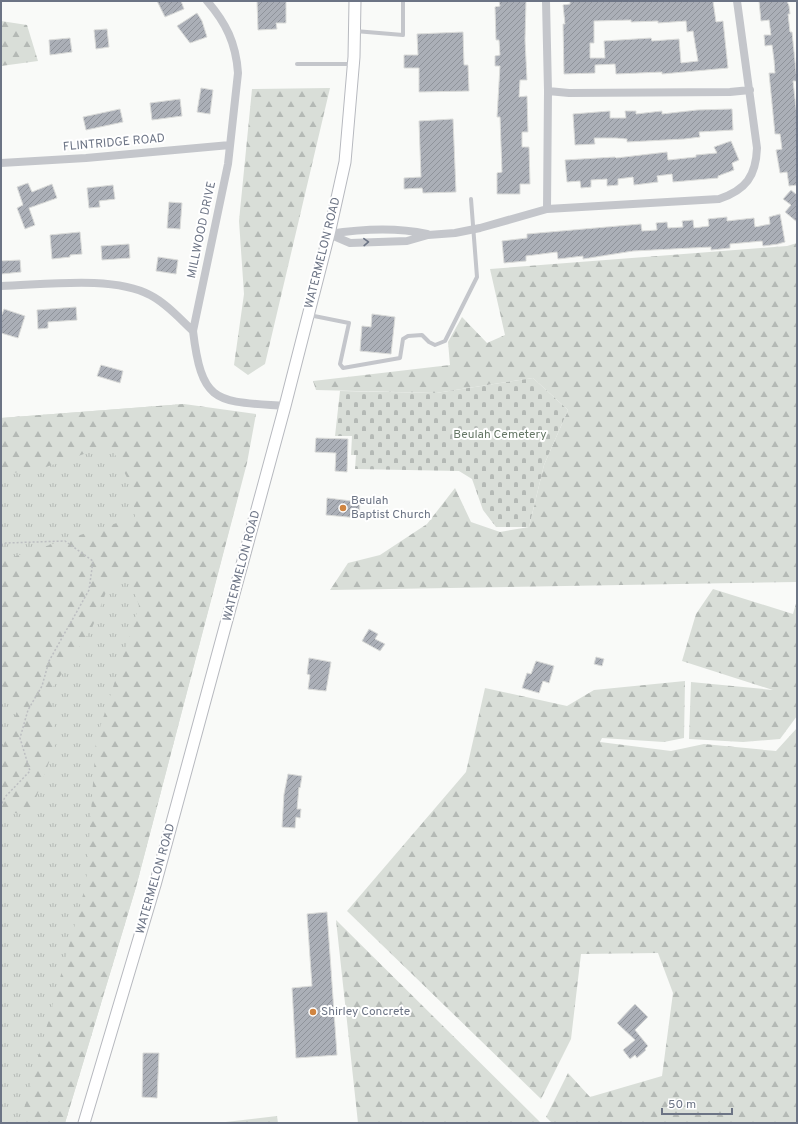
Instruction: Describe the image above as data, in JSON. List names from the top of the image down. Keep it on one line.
{"streets":{"main road":["WATERMELON ROAD"],"street":["FLINTRIDGE ROAD","MILLWOOD DRIVE"]},"crossings":[["FLINTRIDGE ROAD","MILLWOOD DRIVE"],["MILLWOOD DRIVE","WATERMELON ROAD"]],"parks":["Beulah Cemetery"],"places":["Beulah Baptist Church","Shirley Concrete"],"scale_bar":"50 m"}
